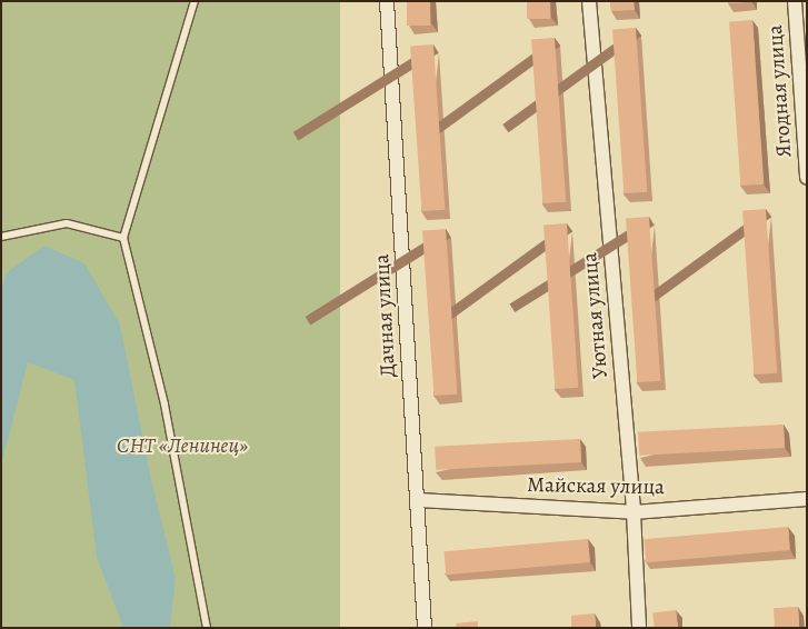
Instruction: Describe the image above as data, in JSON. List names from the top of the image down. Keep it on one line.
{"streets":{"street":["Ягодная улица","Дачная улица","Уютная улица","Майская улица"]},"crossings":[["Дачная улица","Майская улица"],["Уютная улица","Майская улица"]],"parks":["СНТ «Ленинец»"]}
